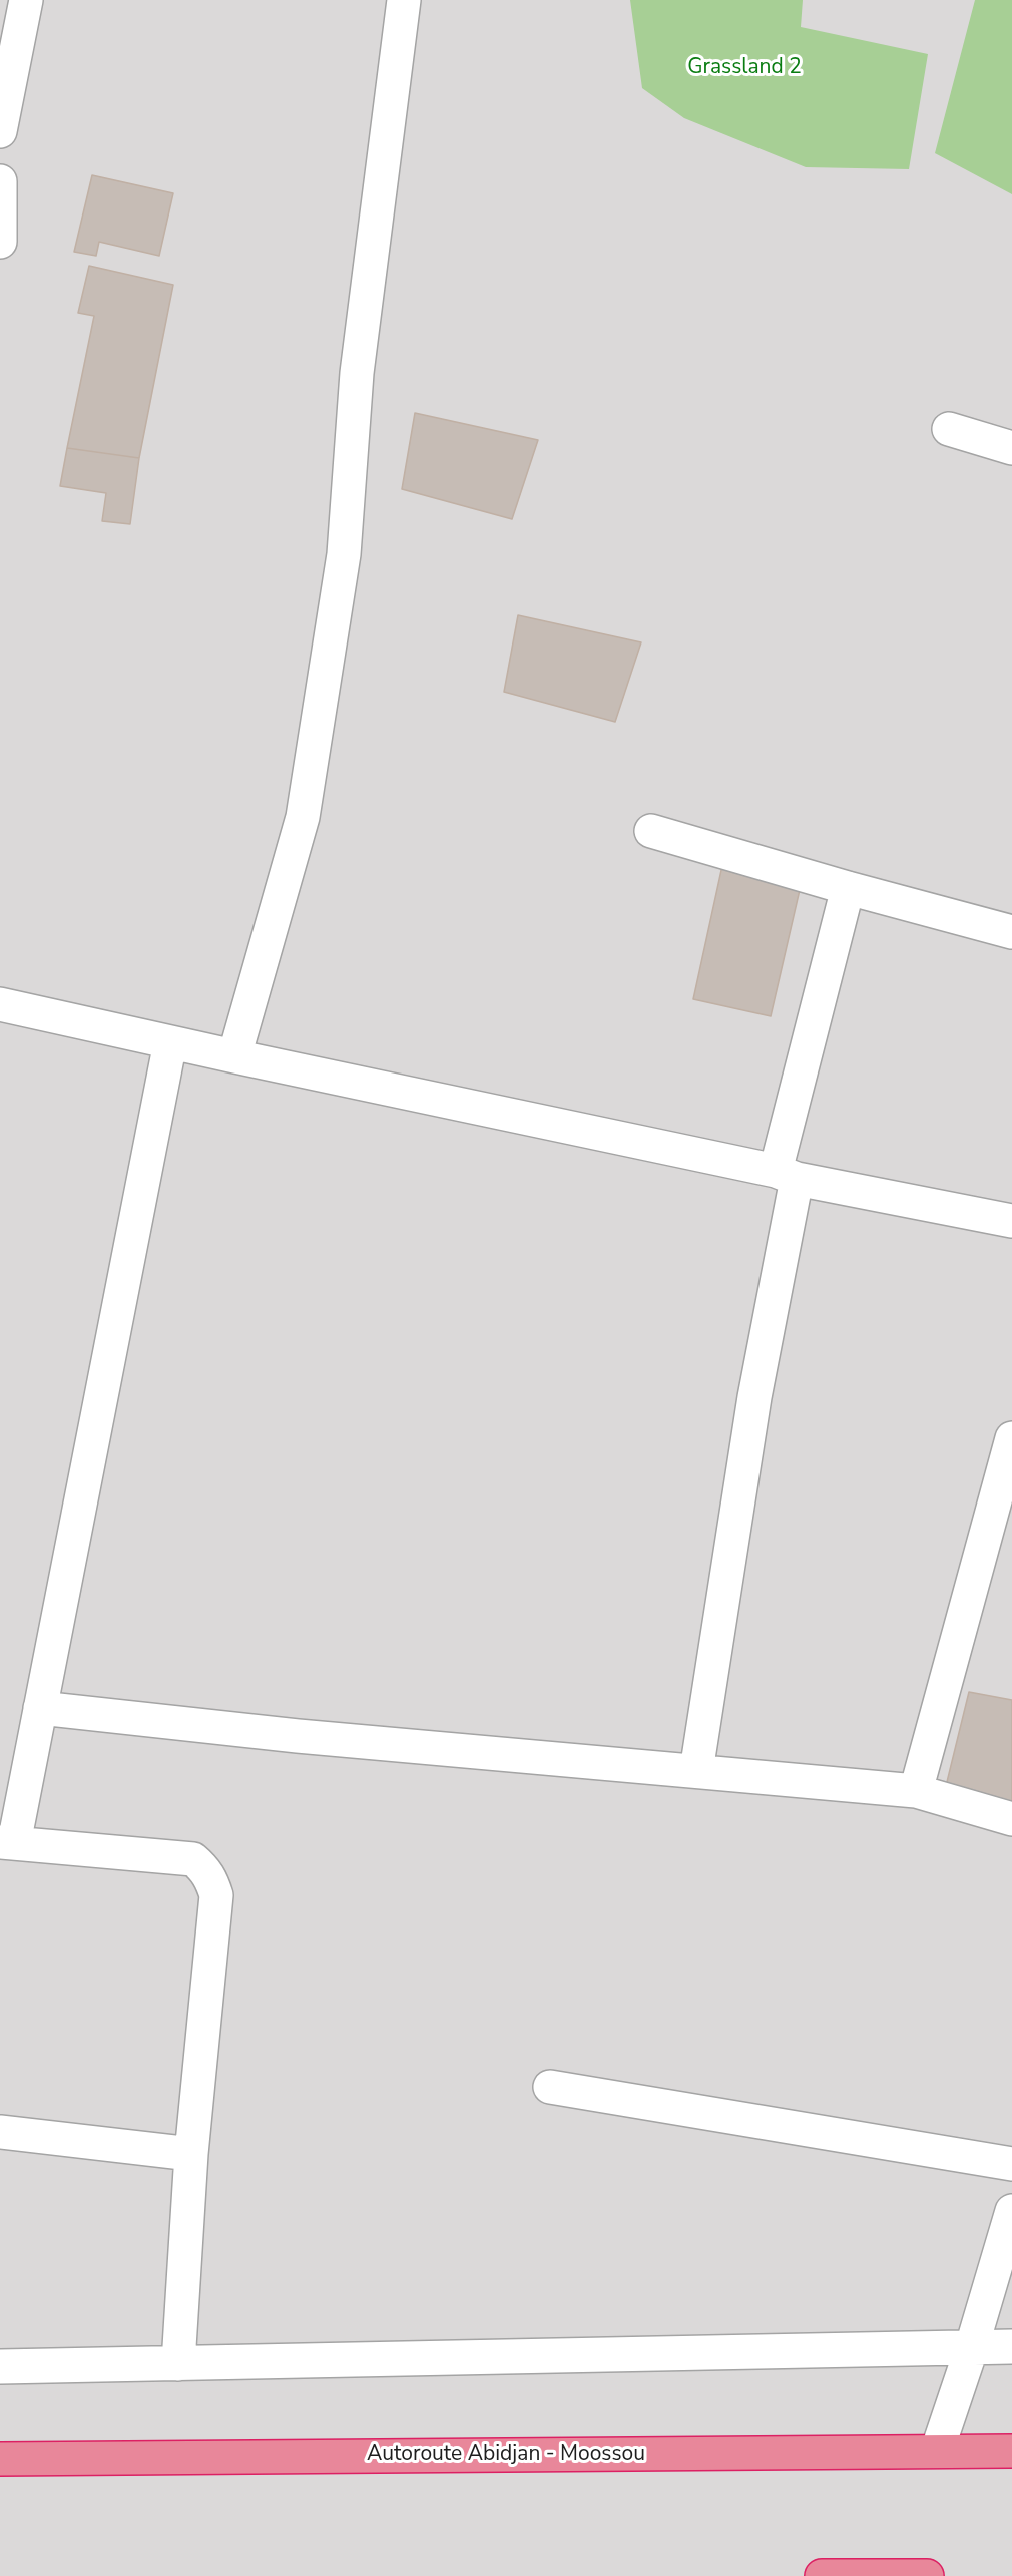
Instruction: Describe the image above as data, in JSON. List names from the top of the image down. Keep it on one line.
{"streets":{"highway":["Autoroute Abidjan - Moossou"]},"parks":["Grassland 2"]}
